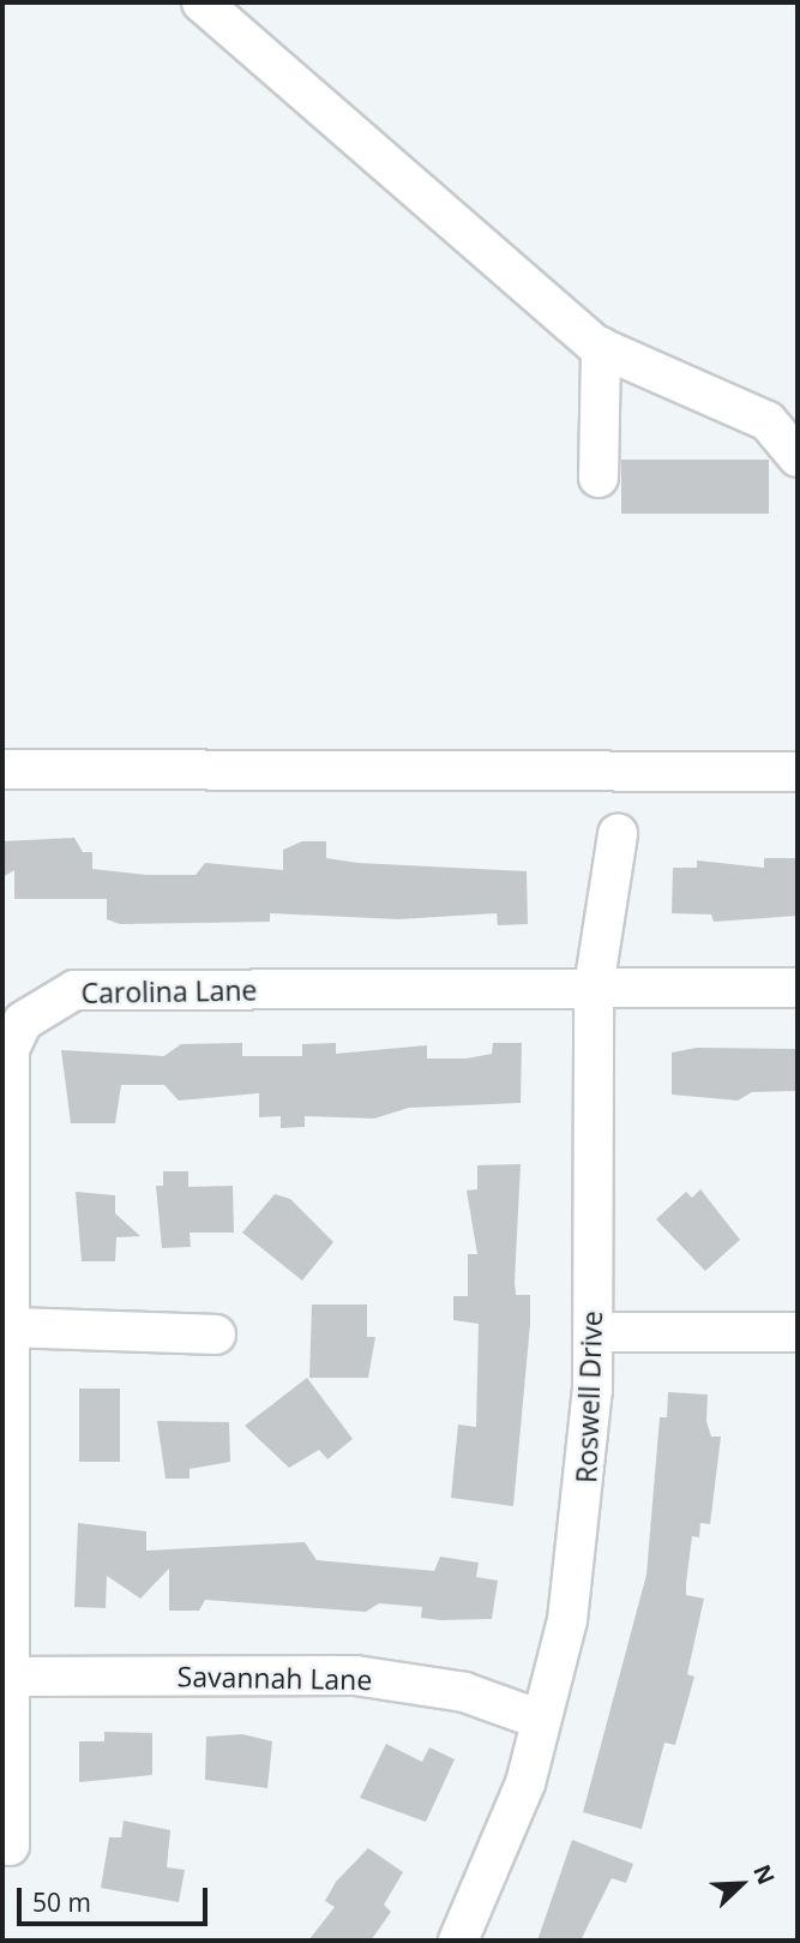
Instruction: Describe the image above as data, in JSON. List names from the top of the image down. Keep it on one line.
{"streets":{"street":["Carolina Lane","Roswell Drive","Savannah Lane"]},"crossings":[["Carolina Lane","Roswell Drive"],["Carolina Lane","Savannah Lane"],["Roswell Drive","Savannah Lane"]],"scale_bar":"50 m","north":"top right"}
